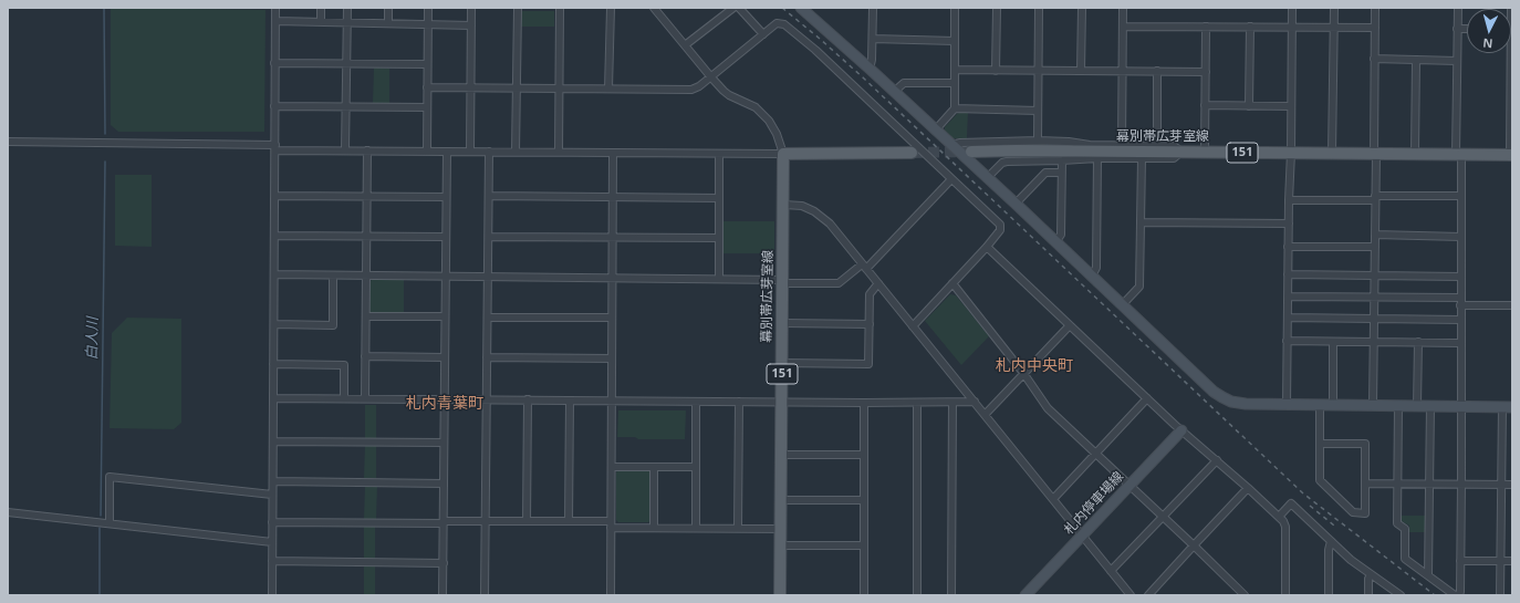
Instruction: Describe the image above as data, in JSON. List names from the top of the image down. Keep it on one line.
{"streets":{"main road":["幕別帯広芽室線","151"],"street":["札内停車場線"]},"districts":["札内中央町","札内青葉町"],"water":["白人川"],"north":"bottom"}
